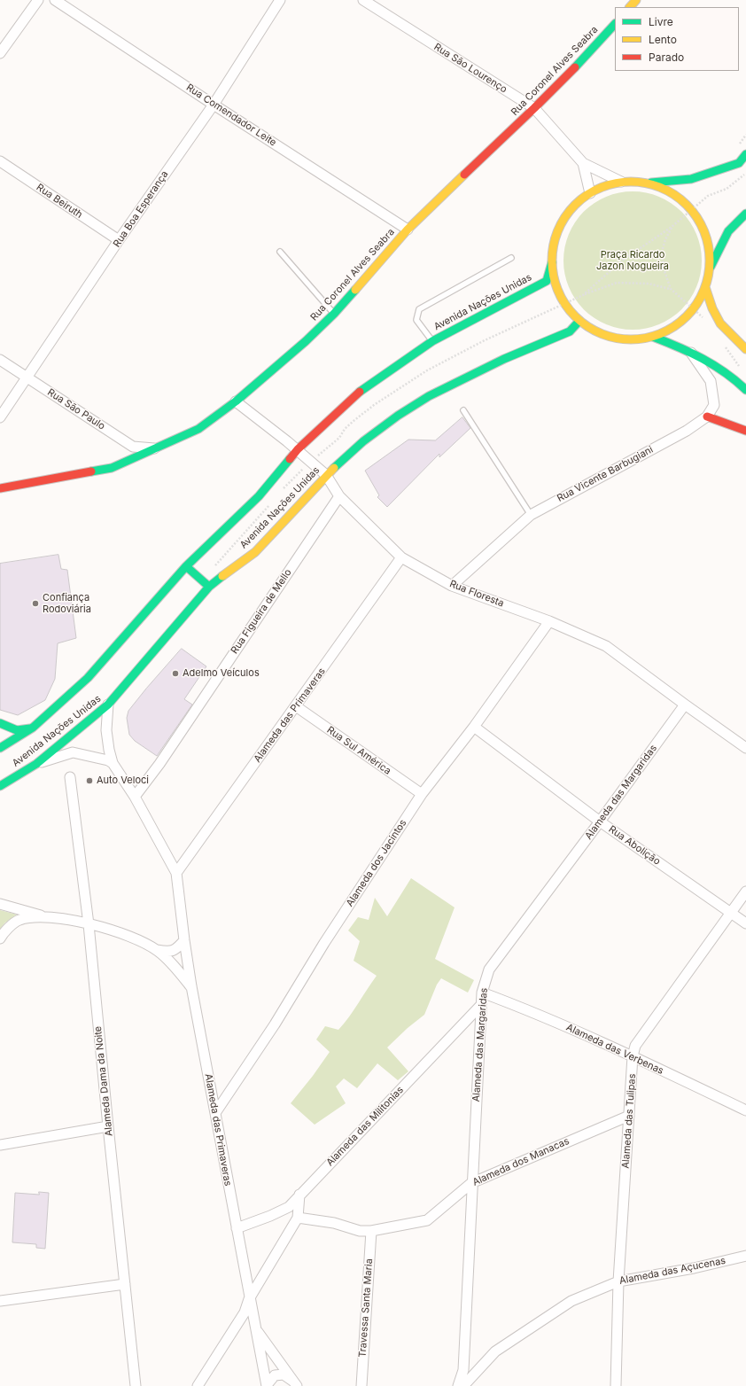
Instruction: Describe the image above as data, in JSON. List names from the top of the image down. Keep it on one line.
{"streets":{"main road":["Rua Coronel Alves Seabra","Avenida Nações Unidas"],"street":["Rua São Lourenço","Rua Comendador Leite","Rua Beiruth","Rua Boa Esperança","Rua São Paulo","Rua Vicente Barbugiani","Rua Floresta","Rua Figueira de Mello","Alameda das Primaveras","Rua Sul América","Alameda das Margaridas","Rua Abolição","Alameda dos Jacintos","Alameda das Verbenas","Alameda Dama da Noite","Alameda das Tulipas","Alameda das Militonias","Alameda dos Manacas","Alameda das Açucenas","Travessa Santa Maria"]},"crossings":[["Rua São Lourenço","Rua Coronel Alves Seabra"],["Rua Coronel Alves Seabra","Rua Comendador Leite"],["Rua Coronel Alves Seabra","Rua São Paulo"],["Rua Coronel Alves Seabra","Rua Floresta"],["Rua Comendador Leite","Rua Boa Esperança"],["Rua Beiruth","Rua Boa Esperança"],["Rua Boa Esperança","Rua São Paulo"],["Avenida Nações Unidas","Rua Floresta"],["Avenida Nações Unidas","Alameda das Primaveras"],["Rua Vicente Barbugiani","Rua Floresta"],["Rua Floresta","Rua Figueira de Mello"],["Rua Floresta","Alameda das Primaveras"],["Rua Floresta","Alameda das Margaridas"],["Rua Floresta","Alameda dos Jacintos"],["Rua Figueira de Mello","Alameda das Primaveras"],["Alameda das Primaveras","Rua Sul América"],["Alameda das Primaveras","Alameda dos Jacintos"],["Alameda das Primaveras","Alameda das Militonias"],["Rua Sul América","Alameda dos Jacintos"],["Alameda das Margaridas","Rua Abolição"],["Alameda das Margaridas","Alameda das Verbenas"],["Alameda das Margaridas","Alameda das Militonias"],["Alameda das Margaridas","Alameda dos Manacas"],["Rua Abolição","Alameda dos Jacintos"],["Rua Abolição","Alameda das Tulipas"],["Alameda das Verbenas","Alameda das Tulipas"],["Alameda das Tulipas","Alameda dos Manacas"],["Alameda das Tulipas","Alameda das Açucenas"],["Alameda dos Manacas","Travessa Santa Maria"]],"parks":["Praça Ricardo Jazon Nogueira"],"places":["Confiança Rodoviária","Adelmo Veículos","Auto Veloci"],"legend":["Livre","Lento","Parado"]}
